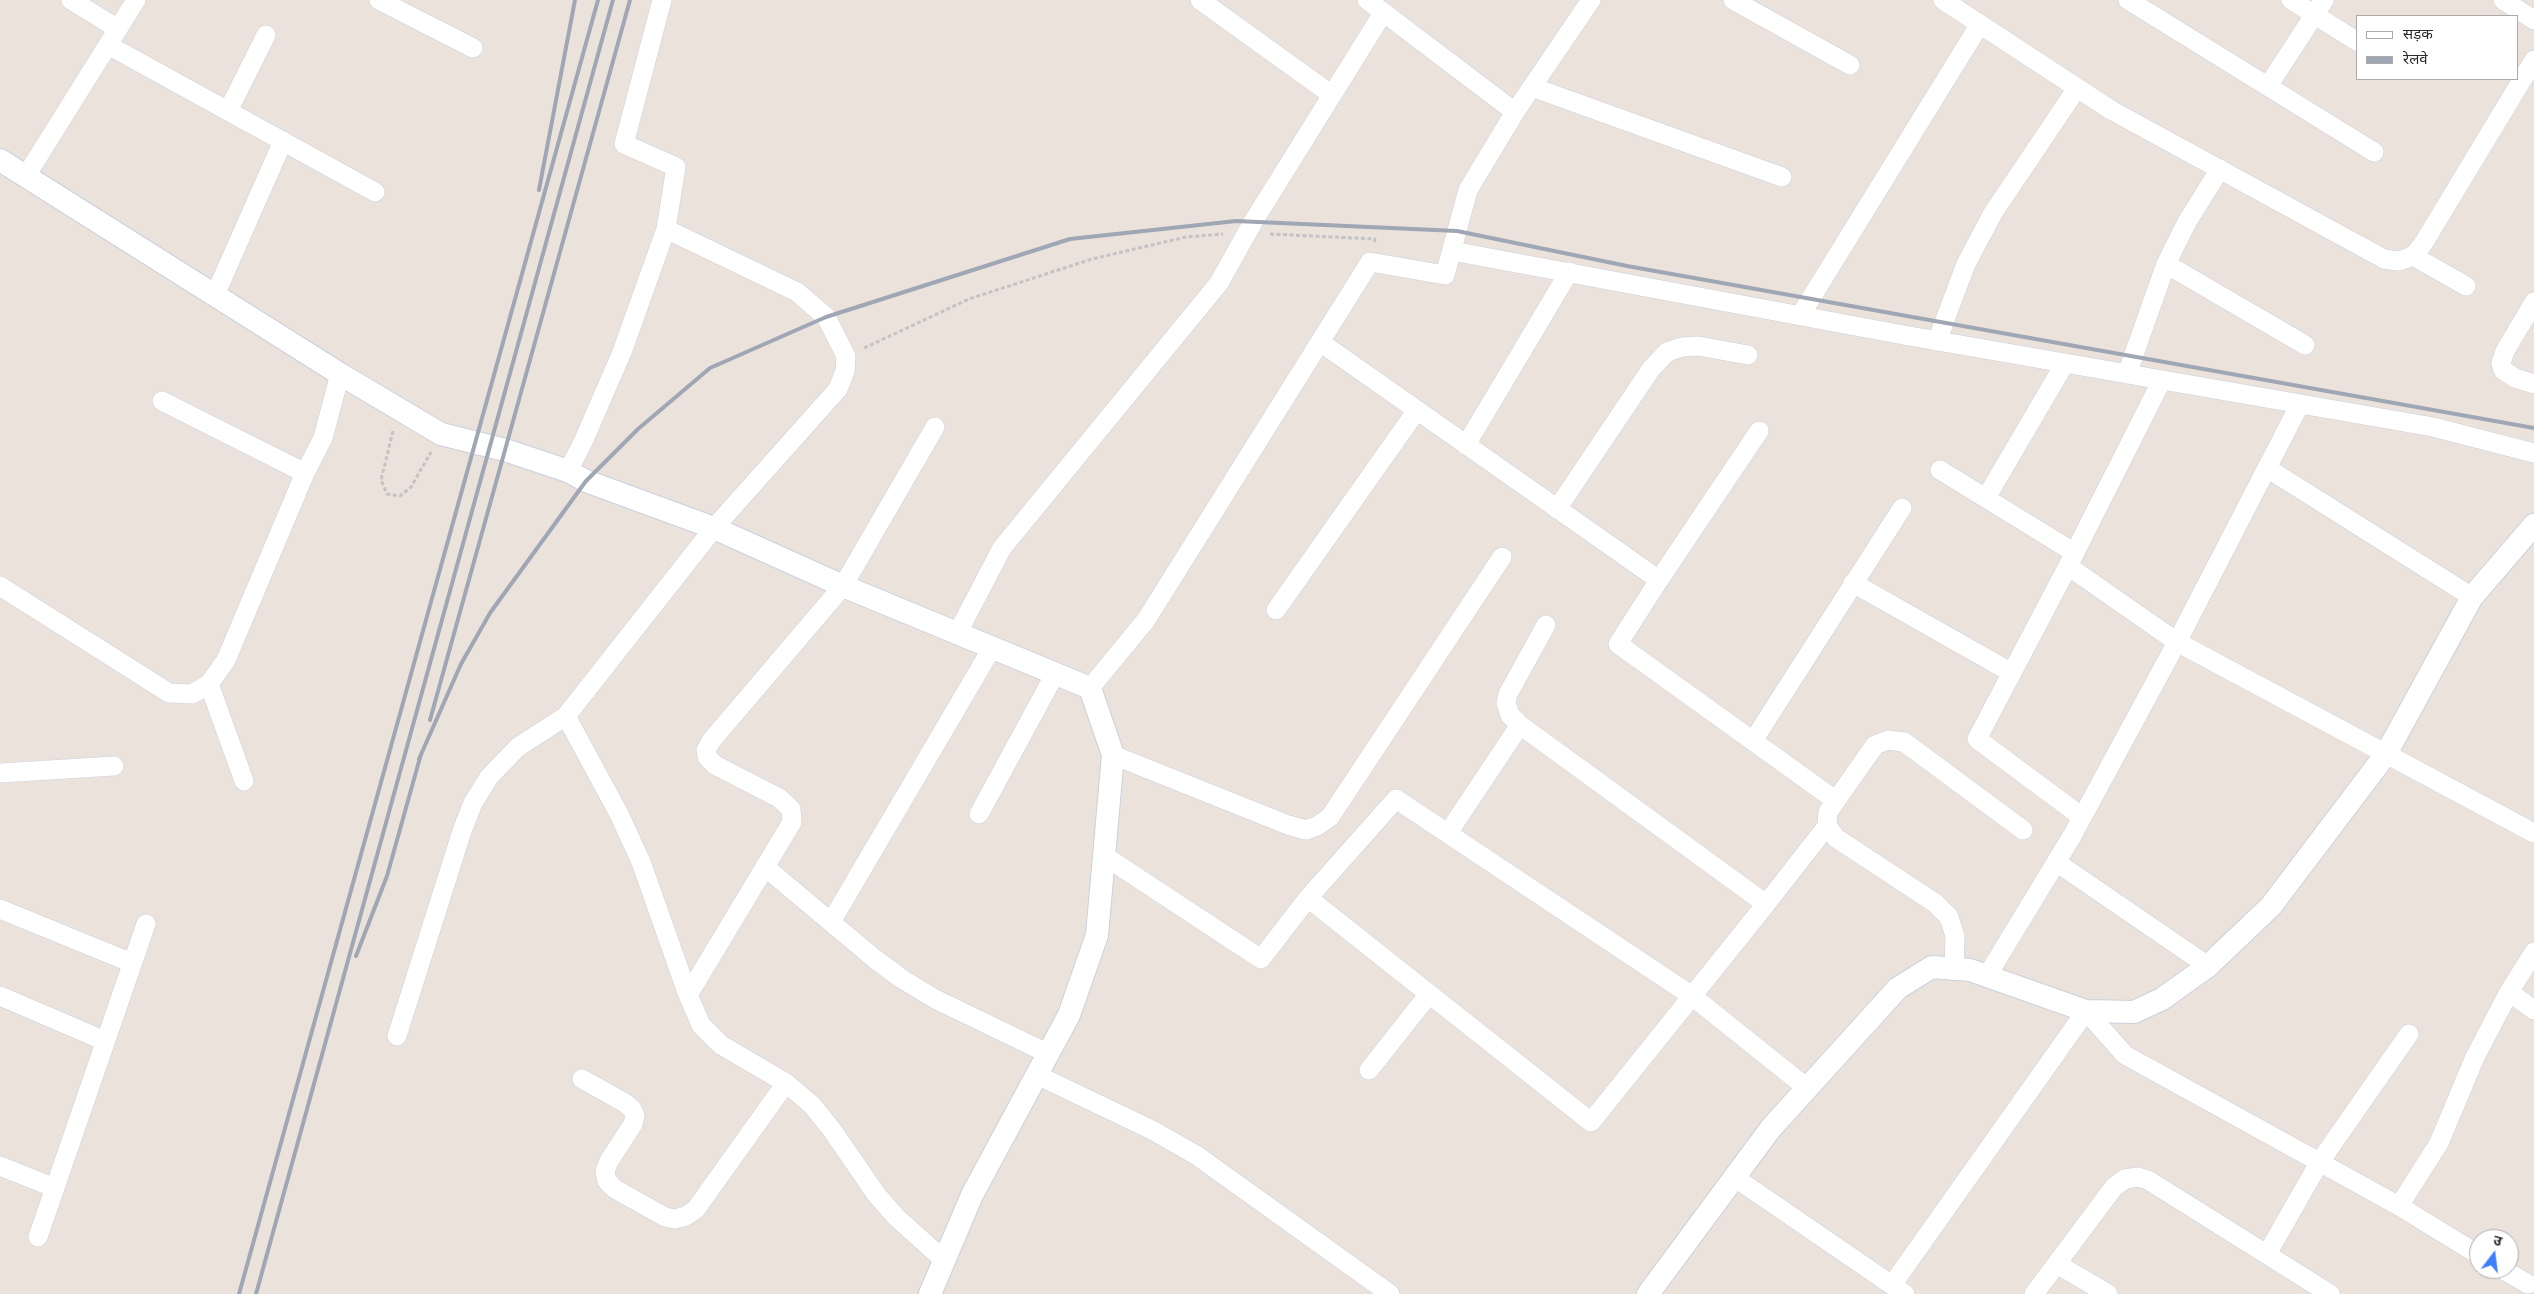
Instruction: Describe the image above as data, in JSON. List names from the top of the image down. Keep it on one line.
{"legend":["सड़क","रेलवे"],"north":"top"}
